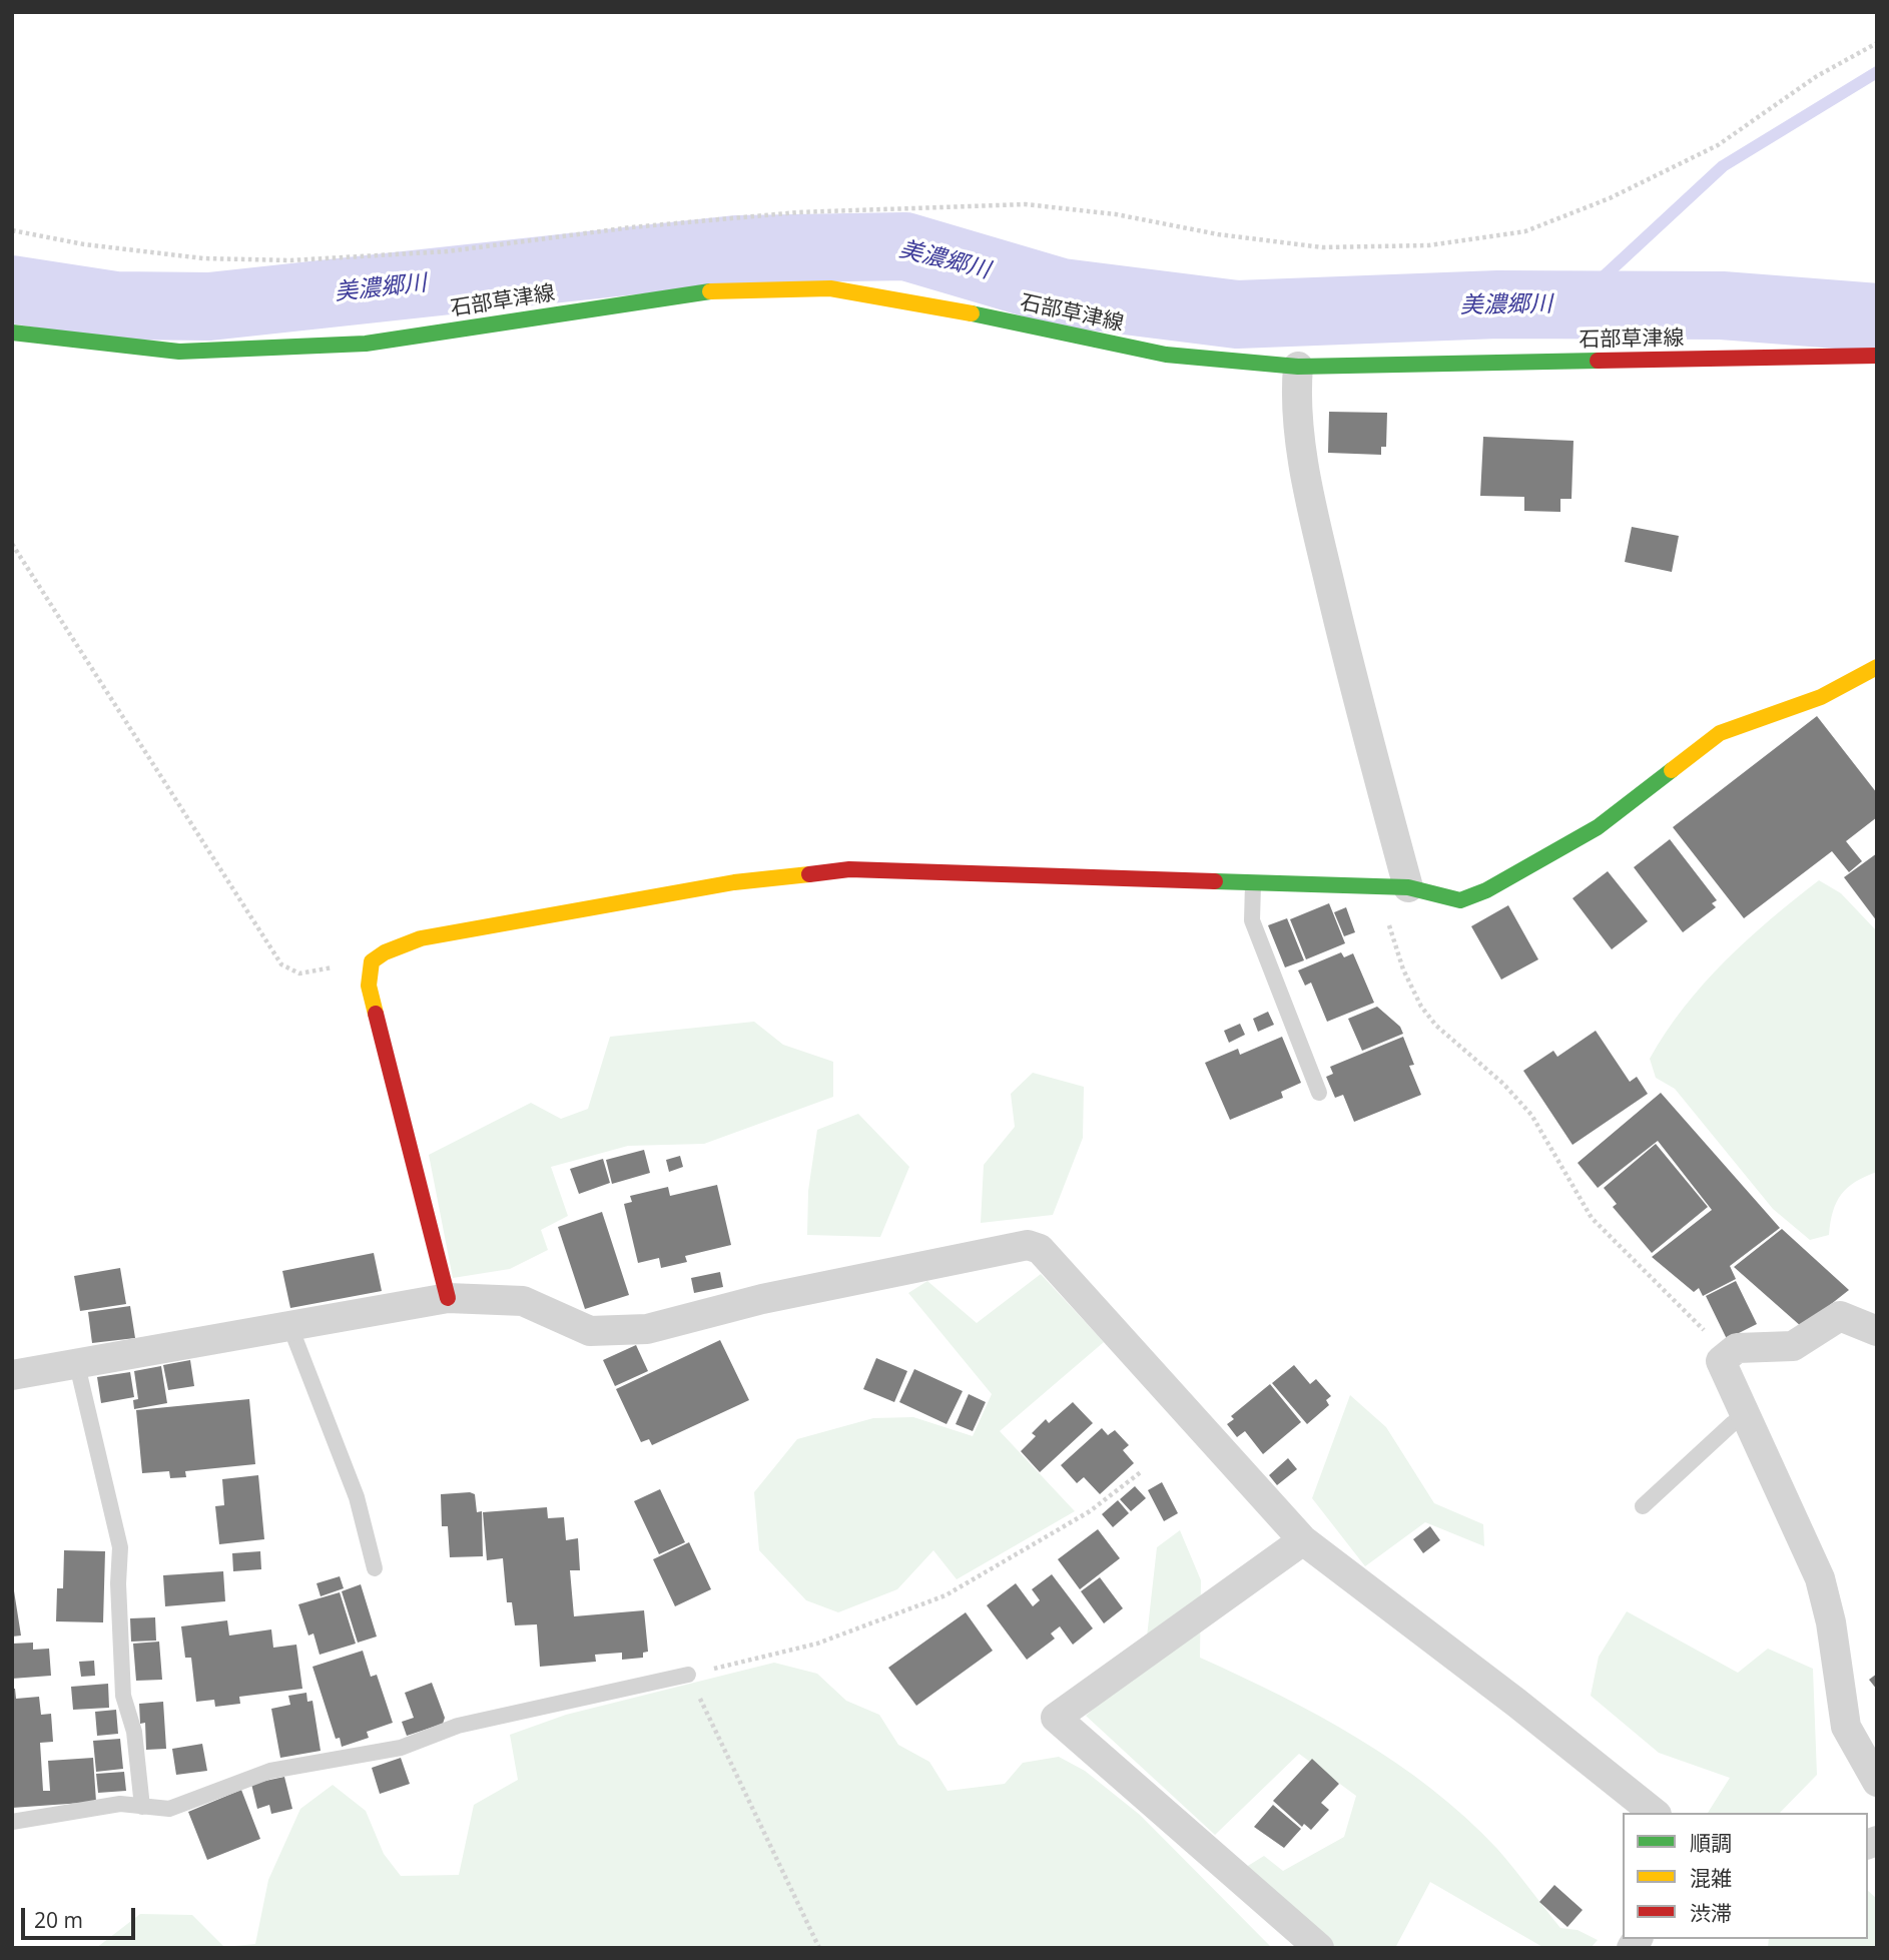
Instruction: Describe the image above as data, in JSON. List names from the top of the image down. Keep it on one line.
{"streets":{"street":["石部草津線"]},"water":["美濃郷川"],"legend":["順調","混雑","渋滞"],"scale_bar":"20 m"}
